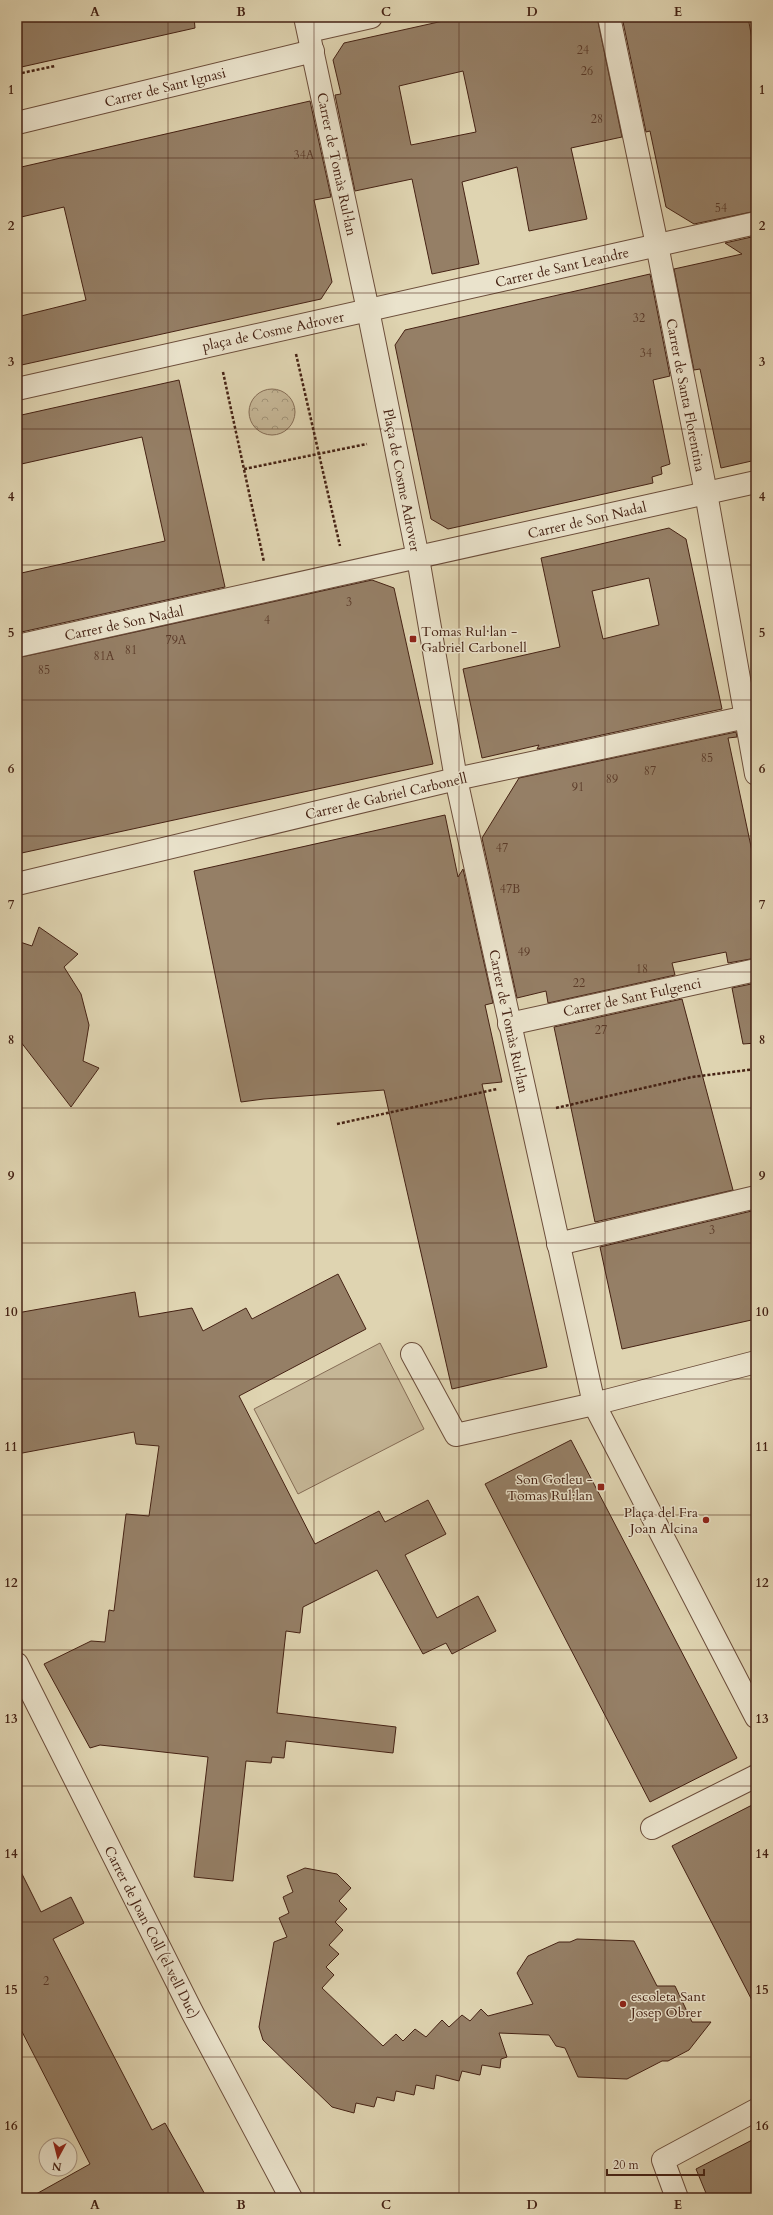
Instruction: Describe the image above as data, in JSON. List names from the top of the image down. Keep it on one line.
{"streets":{"street":["Carrer de Sant Ignasi","Carrer de Tomàs Rul·lan","Carrer de Sant Leandre","plaça de Cosme Adrover","Carrer de Santa Florentina","Plaça de Cosme Adrover","Carrer de Son Nadal","Carrer de Gabriel Carbonell","Carrer de Sant Fulgenci","Carrer de Joan Coll (el vell Duc)"]},"crossings":[["Carrer de Sant Ignasi","Carrer de Tomàs Rul·lan"],["Carrer de Tomàs Rul·lan","Carrer de Sant Leandre"],["Carrer de Tomàs Rul·lan","plaça de Cosme Adrover"],["Carrer de Tomàs Rul·lan","Plaça de Cosme Adrover"],["Carrer de Tomàs Rul·lan","Carrer de Son Nadal"],["Carrer de Tomàs Rul·lan","Carrer de Gabriel Carbonell"],["Carrer de Tomàs Rul·lan","Carrer de Sant Fulgenci"],["Carrer de Sant Leandre","plaça de Cosme Adrover"],["Carrer de Sant Leandre","Carrer de Santa Florentina"],["Carrer de Sant Leandre","Plaça de Cosme Adrover"],["plaça de Cosme Adrover","Plaça de Cosme Adrover"],["Carrer de Santa Florentina","Carrer de Son Nadal"],["Carrer de Santa Florentina","Carrer de Gabriel Carbonell"],["Plaça de Cosme Adrover","Carrer de Son Nadal"]],"places":{"transit":["Tomas Rul·lan - Gabriel Carbonell","Son Gotleu - Tomas Rul·lan"],"other":["Plaça del Fra Joan Alcina","escoleta Sant Josep Obrer"]},"house_numbers":["24","26","28","34A","54","32","34","3","4","79A","81","81A","85","85","87","89","91","47","47B","49","18","22","27","3","2"],"scale_bar":"20 m","north":"bottom","grid":{"columns":["A","B","C","D","E"],"rows":["1","2","3","4","5","6","7","8","9","10","11","12","13","14","15","16"]}}
